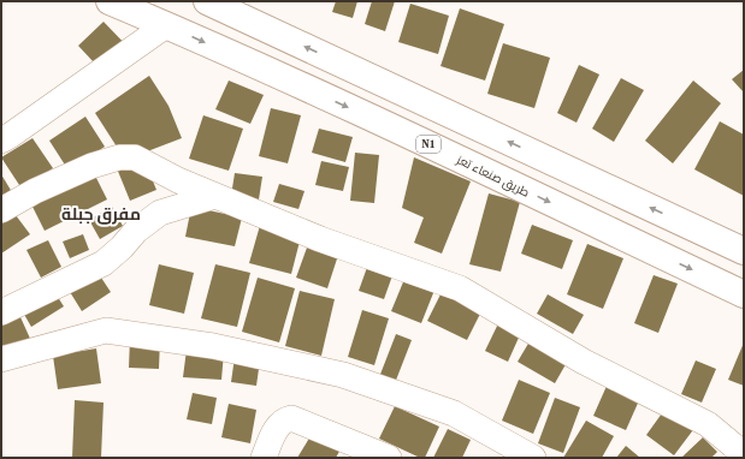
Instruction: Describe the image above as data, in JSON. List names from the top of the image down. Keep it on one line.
{"streets":{"highway":["N1","طريق صنعاء تعز"]},"districts":["مفرق جبلة"]}
